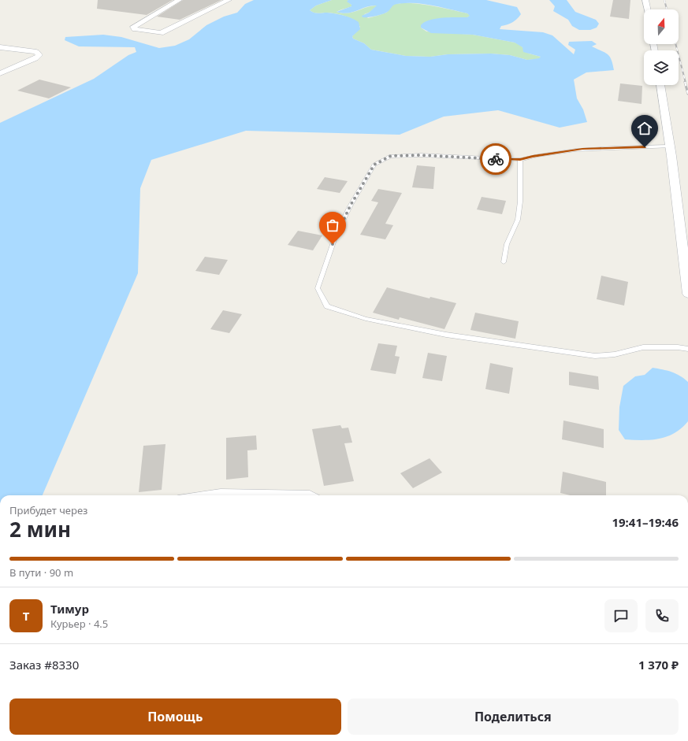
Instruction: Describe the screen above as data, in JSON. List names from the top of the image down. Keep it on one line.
{"north":"top","page":{"heading":["2 мин","Прибудет через","19:41–19:46"],"panel":["Тимур","Курьер · 4.5","Заказ #8330","1 370 ₽"],"bar":"В пути · 90 m","round":"Т","buttons":["Помощь","Поделиться"]}}
